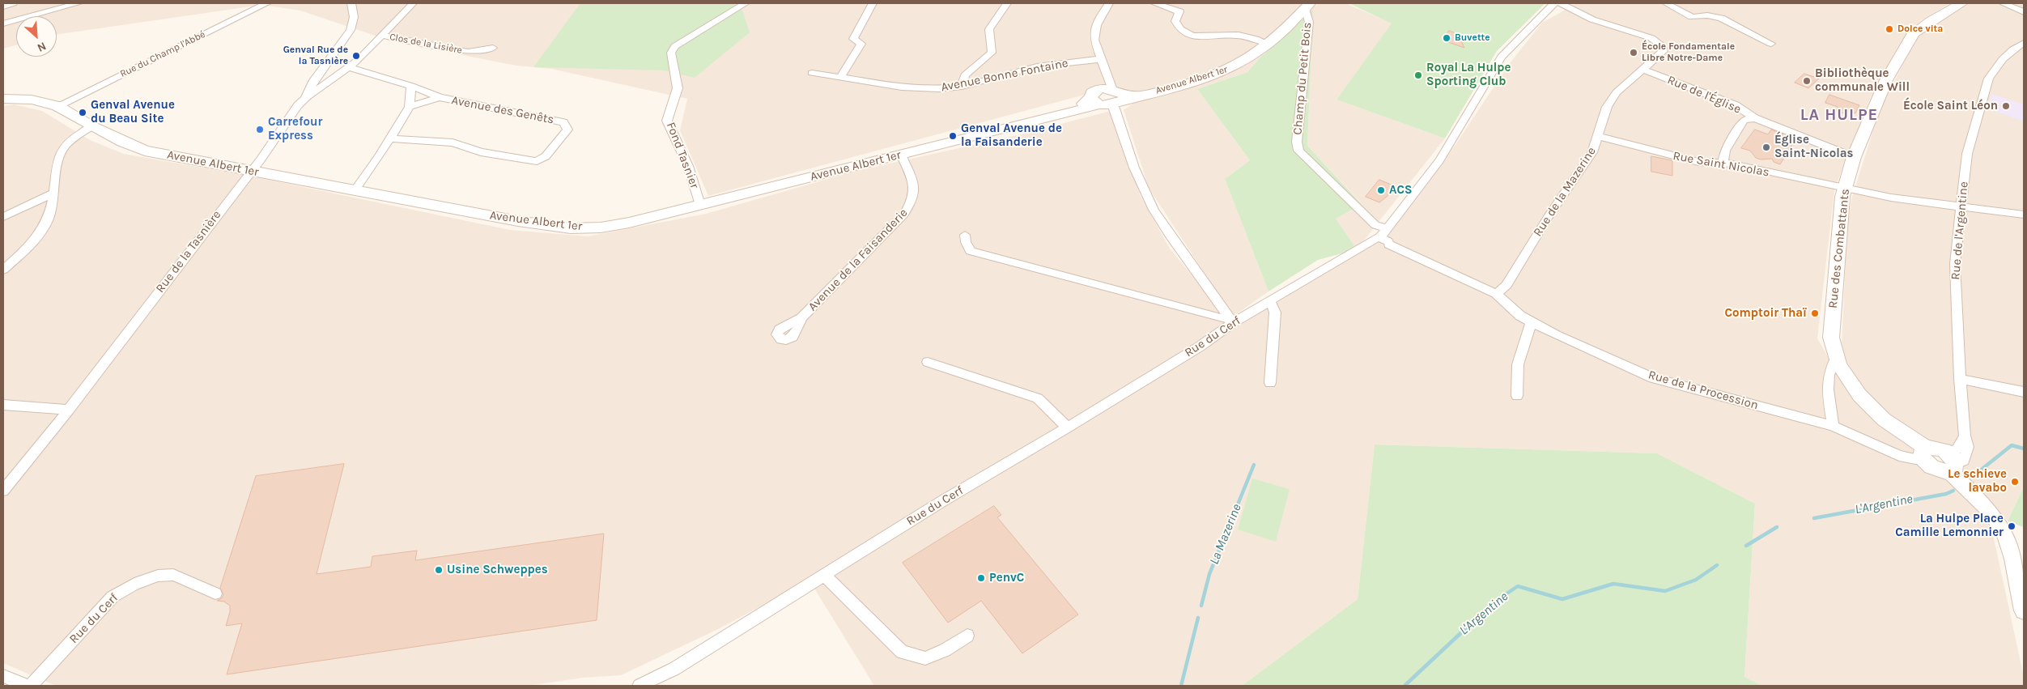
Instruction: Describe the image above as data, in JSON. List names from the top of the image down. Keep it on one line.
{"streets":{"main road":["Avenue Albert 1er","Rue des Combattants"],"street":["Clos de la Lisière","Rue du Champ l'Abbé","Avenue Bonne Fontaine","Champ du Petit Bois","Rue de l'Église","Avenue des Genêts","Fond Tasnier","Rue Saint Nicolas","Rue de la Mazerine","Rue de l'Argentine","Rue de la Tasnière","Avenue de la Faisanderie","Rue du Cerf","Rue de la Procession"]},"crossings":[["Rue du Champ l'Abbé","Avenue Albert 1er"],["Champ du Petit Bois","Avenue Albert 1er"],["Avenue Albert 1er","Fond Tasnier"],["Avenue Albert 1er","Rue de la Tasnière"],["Avenue Albert 1er","Avenue de la Faisanderie"],["Rue de l'Église","Rue de la Mazerine"],["Rue de l'Église","Rue des Combattants"],["Rue Saint Nicolas","Rue de la Mazerine"],["Rue Saint Nicolas","Rue de l'Argentine"],["Rue Saint Nicolas","Rue des Combattants"],["Rue de la Mazerine","Rue du Cerf"],["Rue de la Mazerine","Rue de la Procession"],["Rue de l'Argentine","Rue des Combattants"],["Rue des Combattants","Rue de la Procession"],["Rue du Cerf","Rue de la Procession"]],"districts":["LA HULPE"],"water":["L'Argentine","La Mazerine"],"places":["Dolce vita","Buvette","École Fondamentale Libre Notre-Dame","Genval Rue de la Tasnière","Royal La Hulpe Sporting Club","Bibliothèque communale Will","École Saint Léon","Genval Avenue du Beau Site","Carrefour Express","Genval Avenue de la Faisanderie","Église Saint-Nicolas","ACS","Comptoir Thaï","Le schieve lavabo","La Hulpe Place Camille Lemonnier","Usine Schweppes","PenvC"],"north":"bottom right"}
